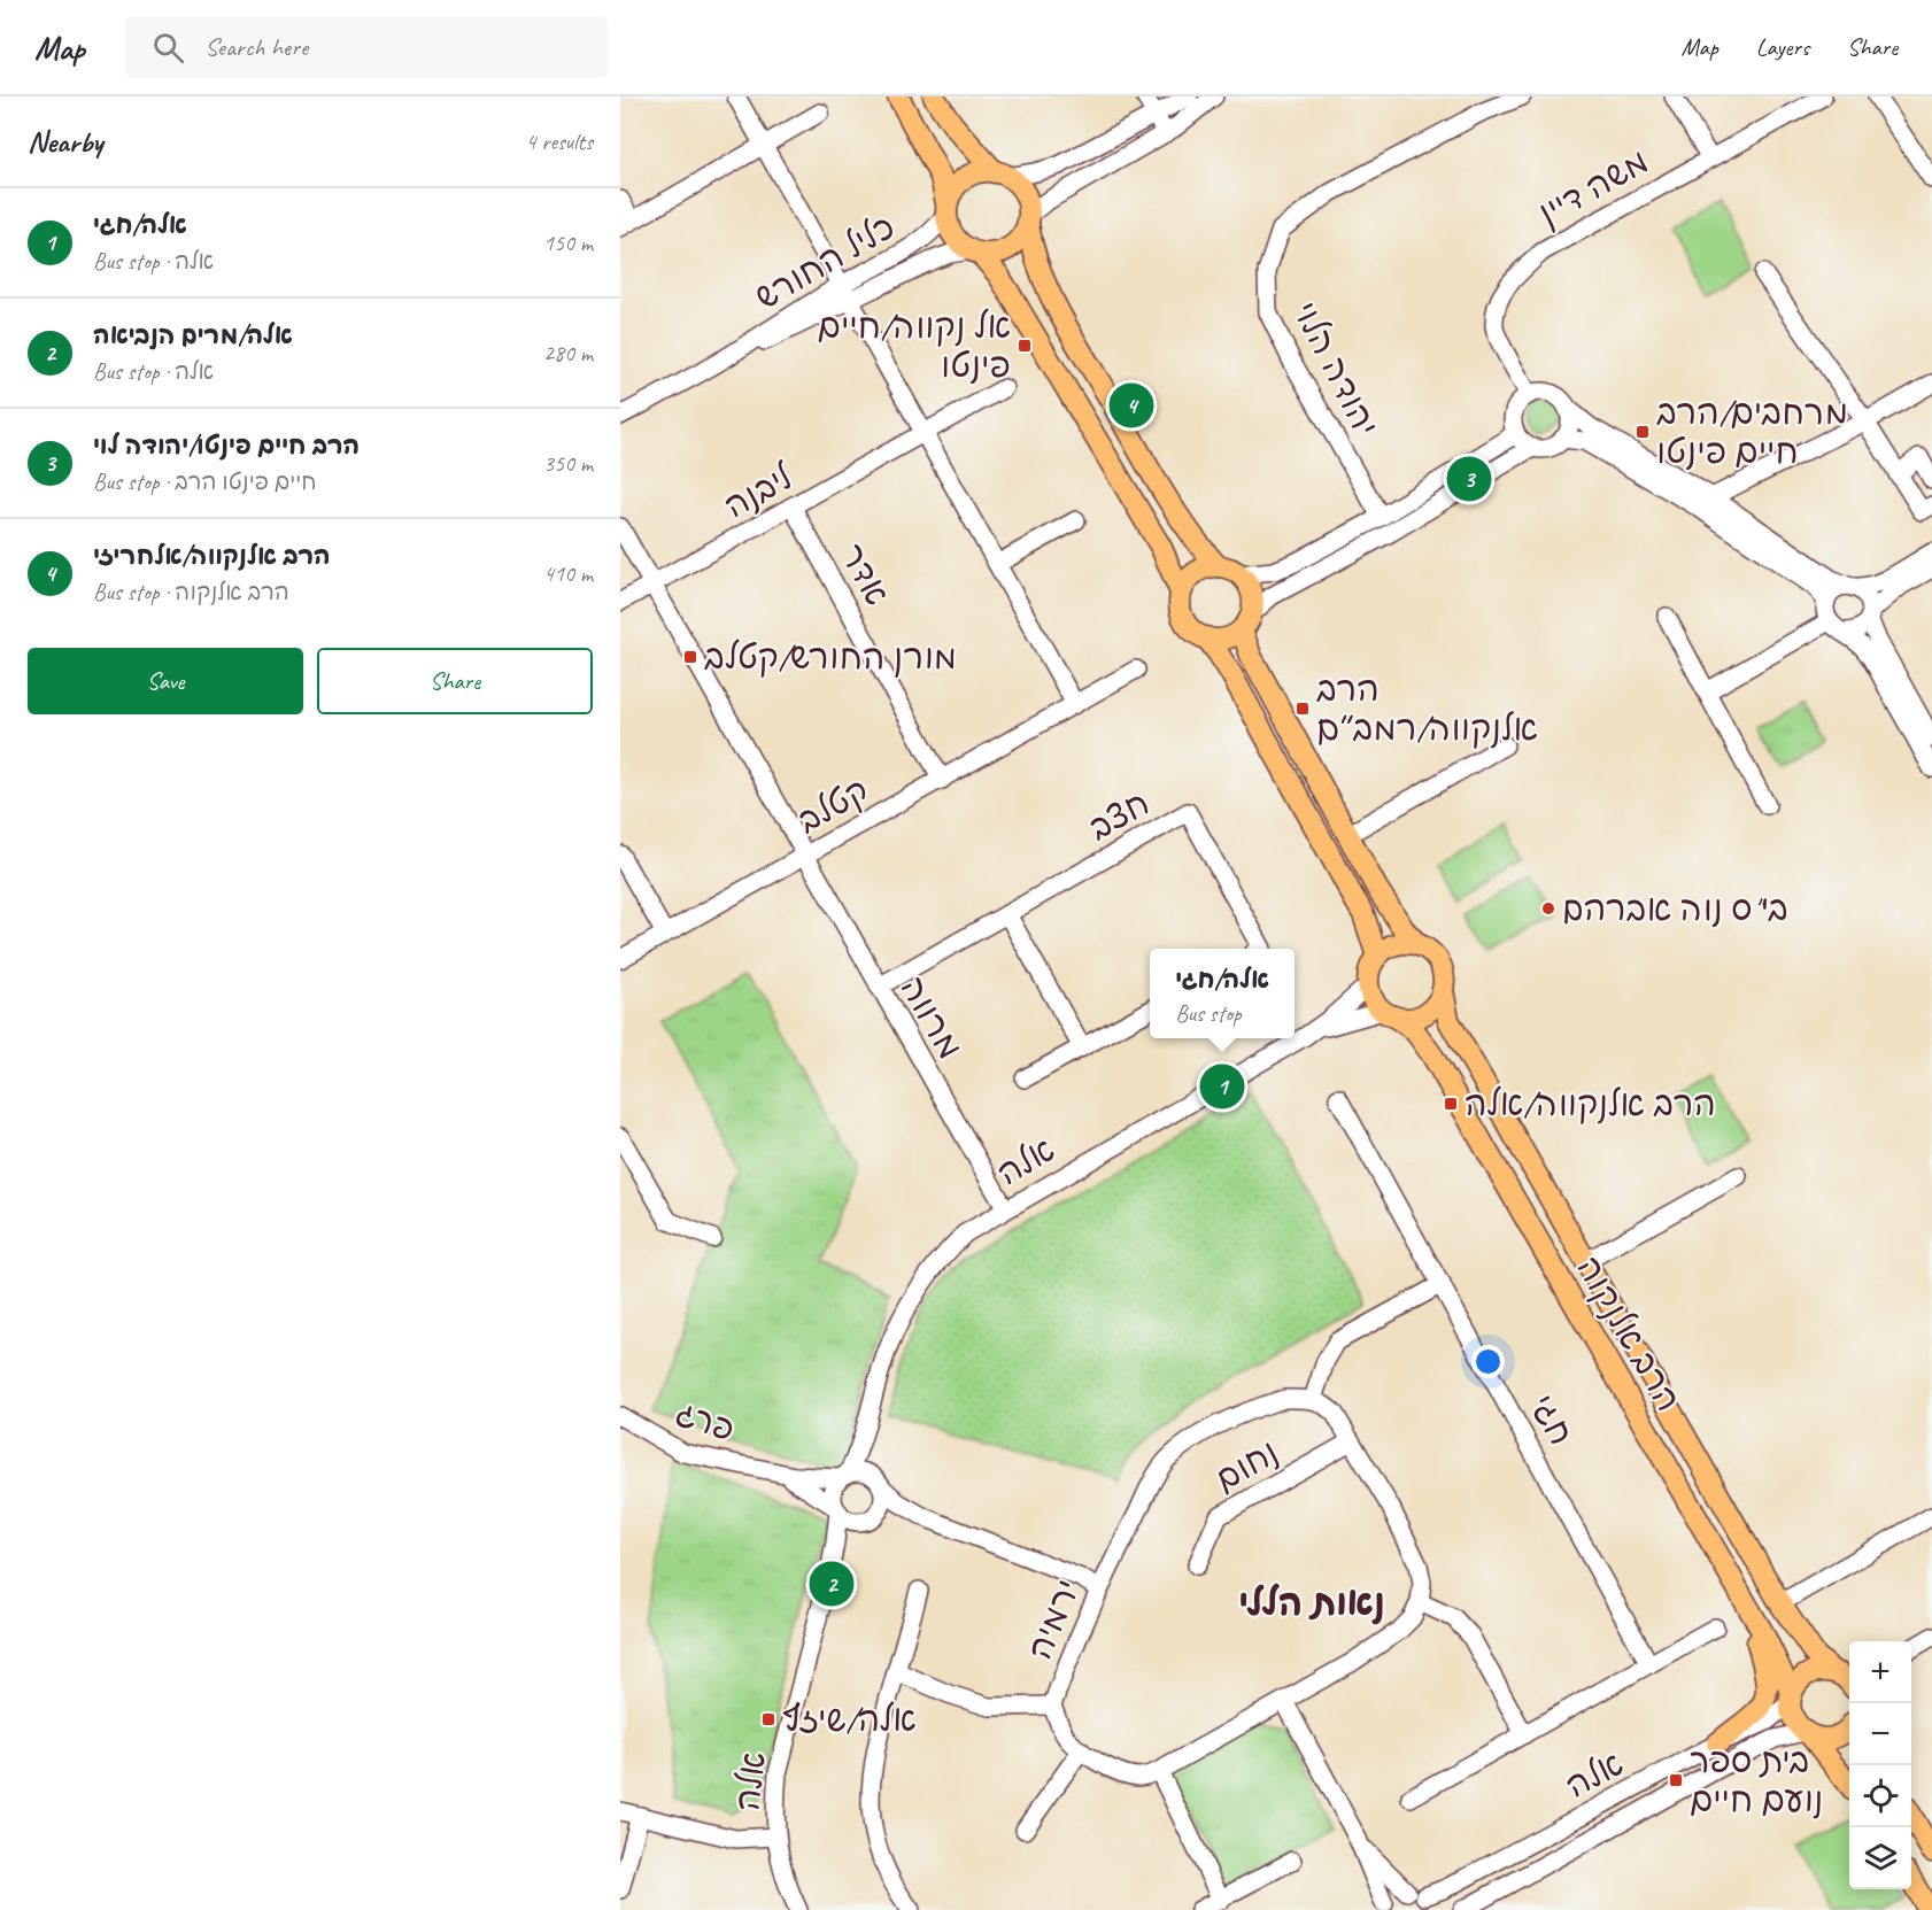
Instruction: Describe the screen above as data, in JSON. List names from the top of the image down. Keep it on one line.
{"streets":{"main road":["הרב אלנקוה"],"street":["משה דיין","כליל החורש","יהודה הלוי","ליבנה","אדר","קטלב","חצב","מרווה","אלה","חגי","פרג","נחום","ירמיה"]},"crossings":[["ליבנה","אדר"],["ליבנה","מרווה"],["אדר","קטלב"],["קטלב","מרווה"],["חצב","מרווה"],["מרווה","אלה"],["אלה","הרב אלנקוה"],["אלה","פרג"]],"districts":["נאות הללי"],"places":{"transit":["אל נקווה/חיים פינטו","מרחבים/הרב חיים פינטו","מורן החורש/קטלב","הרב אלנקווה/רמב״ם","הרב אלנקווה/אלה","אלה/שיזף","בית ספר נועם חיים"],"other":["בי\"ס נוה אברהם"]},"page":{"header":"Map","search":"Search here","nav":["Map","Layers","Share"],"heading":["Nearby","4 results"],"list":[{"mark":"1","name":"אלה/חגי","note":"Bus stop · אלה","value":"150 m"},{"mark":"2","name":"אלה/מרים הנביאה","note":"Bus stop · אלה","value":"280 m"},{"mark":"3","name":"הרב חיים פינטו/יהודה לוי","note":"Bus stop · חיים פינטו הרב","value":"350 m"},{"mark":"4","name":"הרב אלנקווה/אלחריזי","note":"Bus stop · הרב אלנקוה","value":"410 m"}],"pins":["4","3","1","2"],"buttons":["Save","Share"],"popup":["אלה/חגי","Bus stop"],"map_buttons":["+","−"]}}
